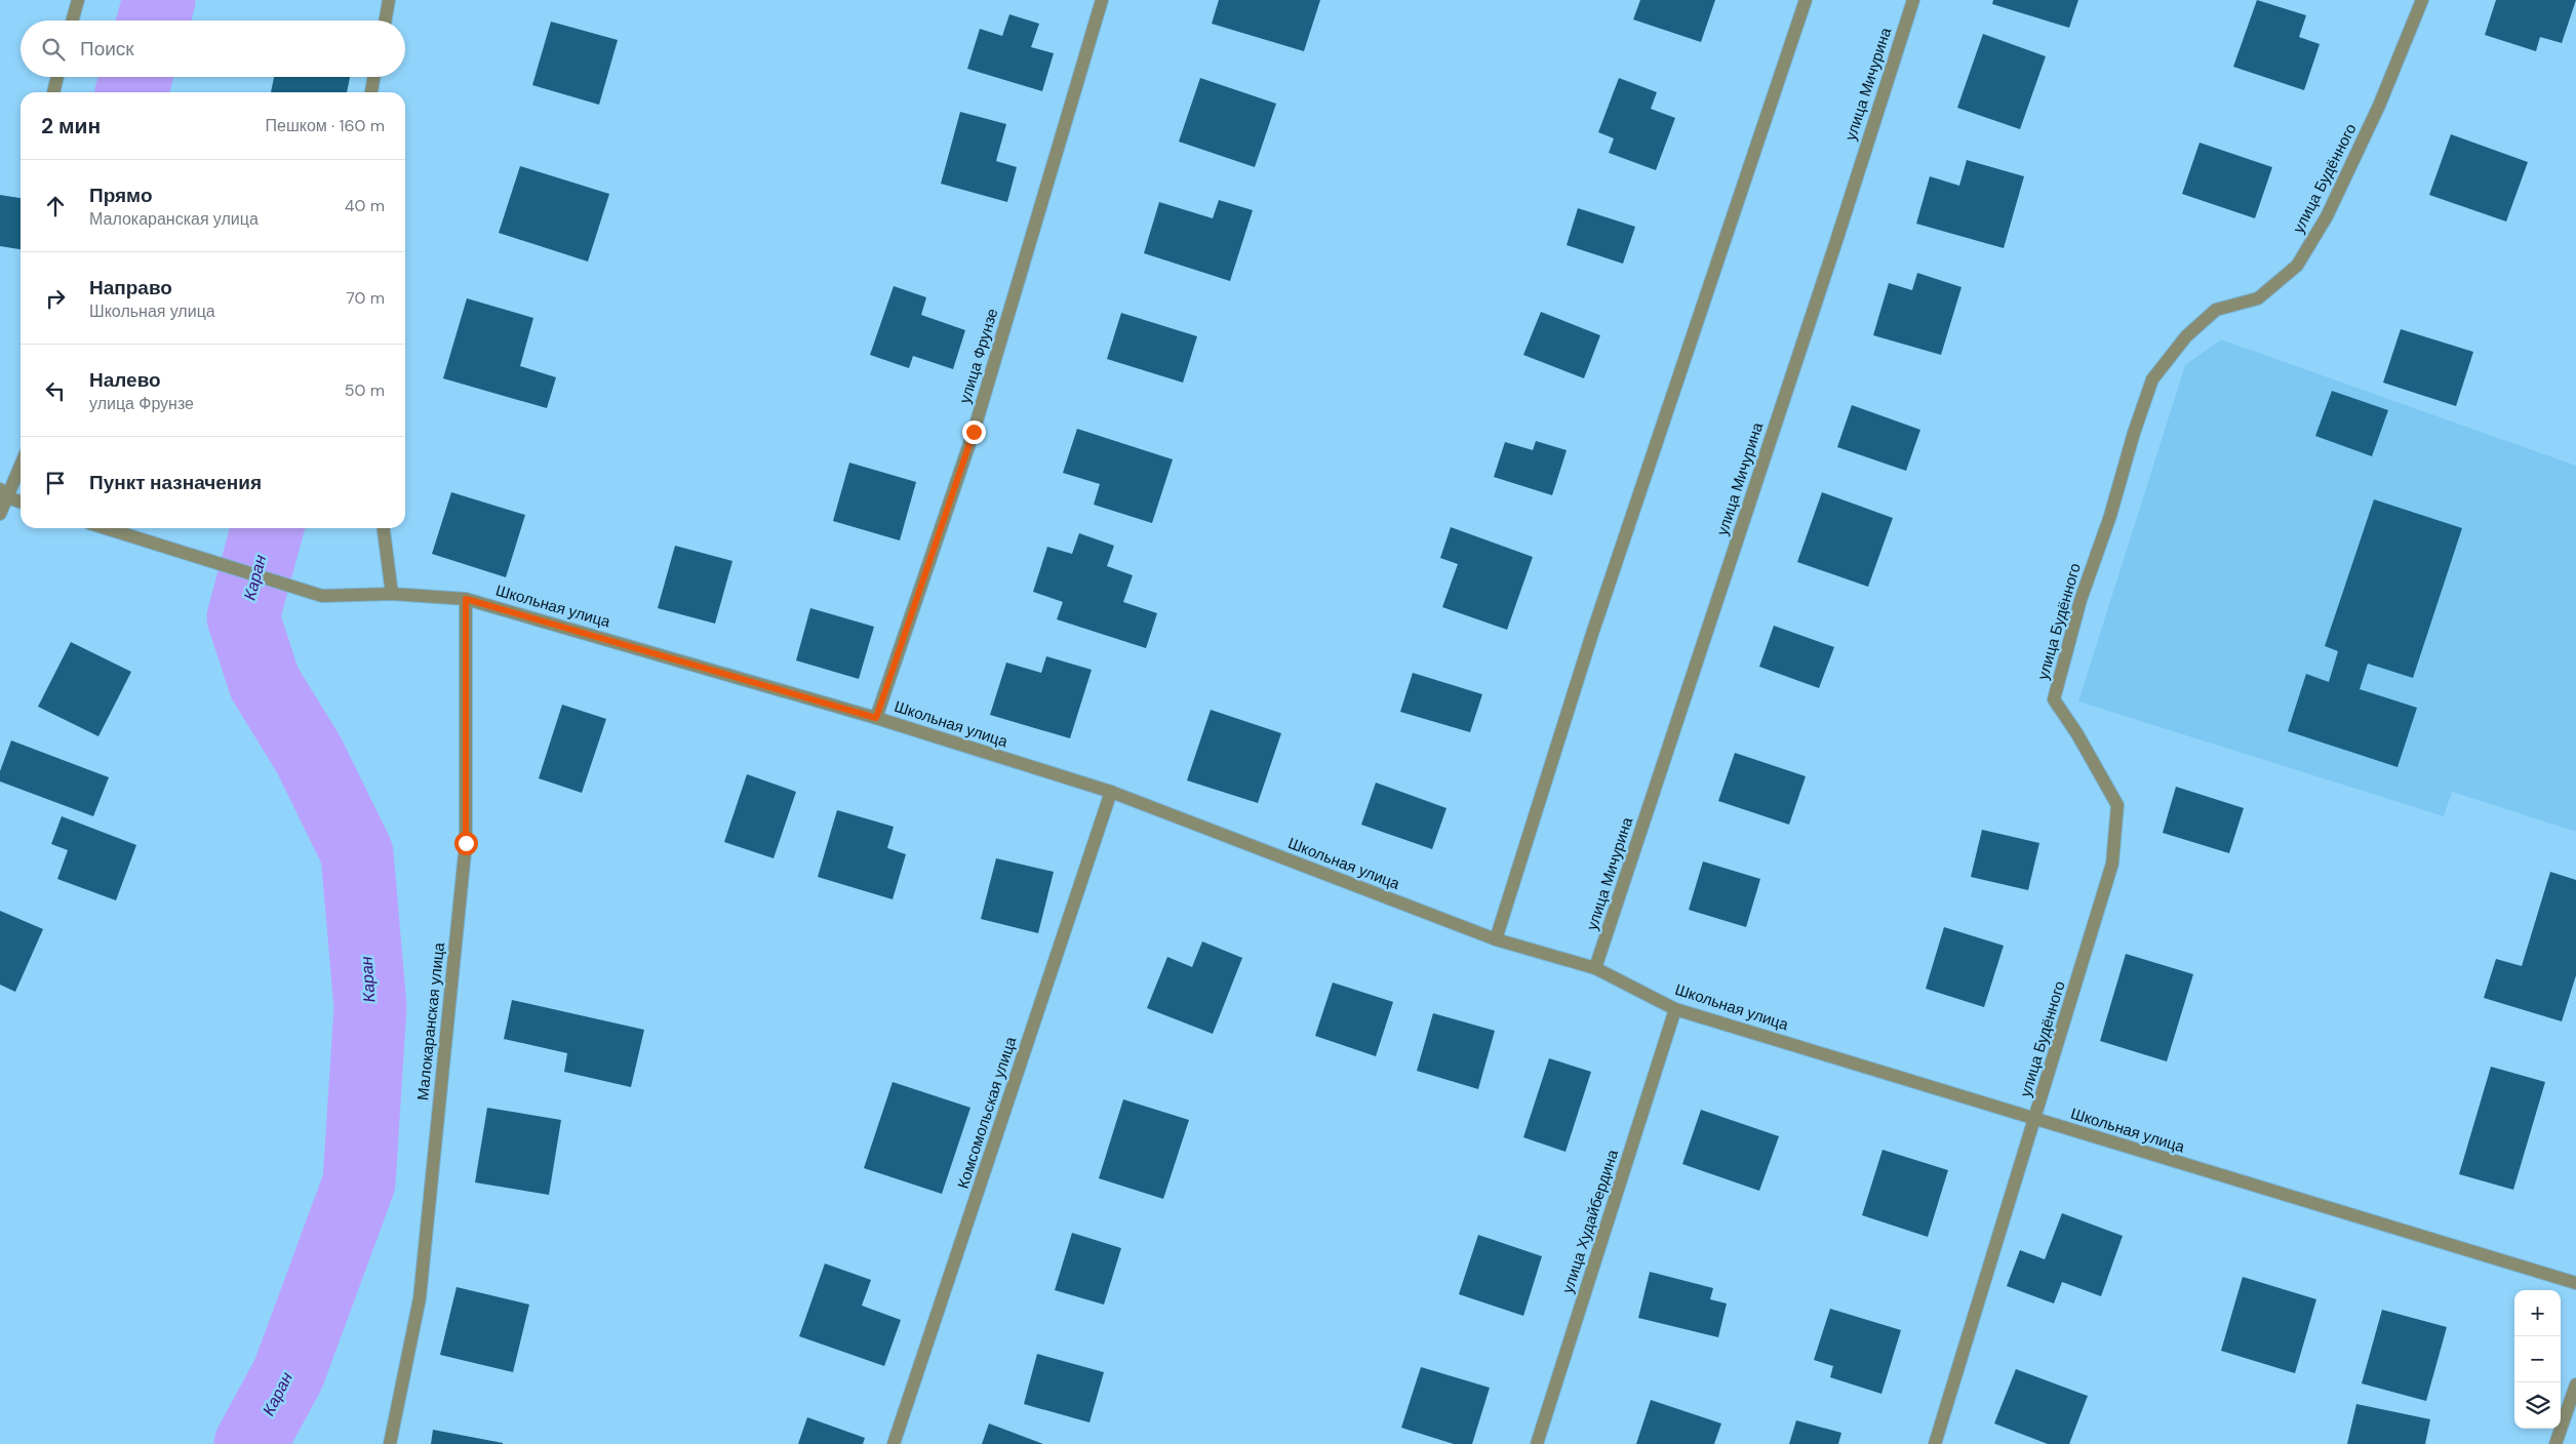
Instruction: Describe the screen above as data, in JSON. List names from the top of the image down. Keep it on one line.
{"streets":{"street":["улица Мичурина","улица Будённого","улица Фрунзе","Школьная улица","Малокаранская улица","Комсомольская улица","улица Худайбердина"]},"crossings":[["улица Мичурина","Школьная улица"],["улица Будённого","Школьная улица"],["улица Фрунзе","Школьная улица"],["Школьная улица","Малокаранская улица"],["Школьная улица","Комсомольская улица"],["Школьная улица","улица Худайбердина"]],"water":["Каран"],"page":{"search":"Поиск","heading":["2 мин","Пешком · 160 m"],"list":[["Прямо","Малокаранская улица","40 m"],["Направо","Школьная улица","70 m"],["Налево","улица Фрунзе","50 m"],"Пункт назначения"],"map_buttons":["+","−"]}}
